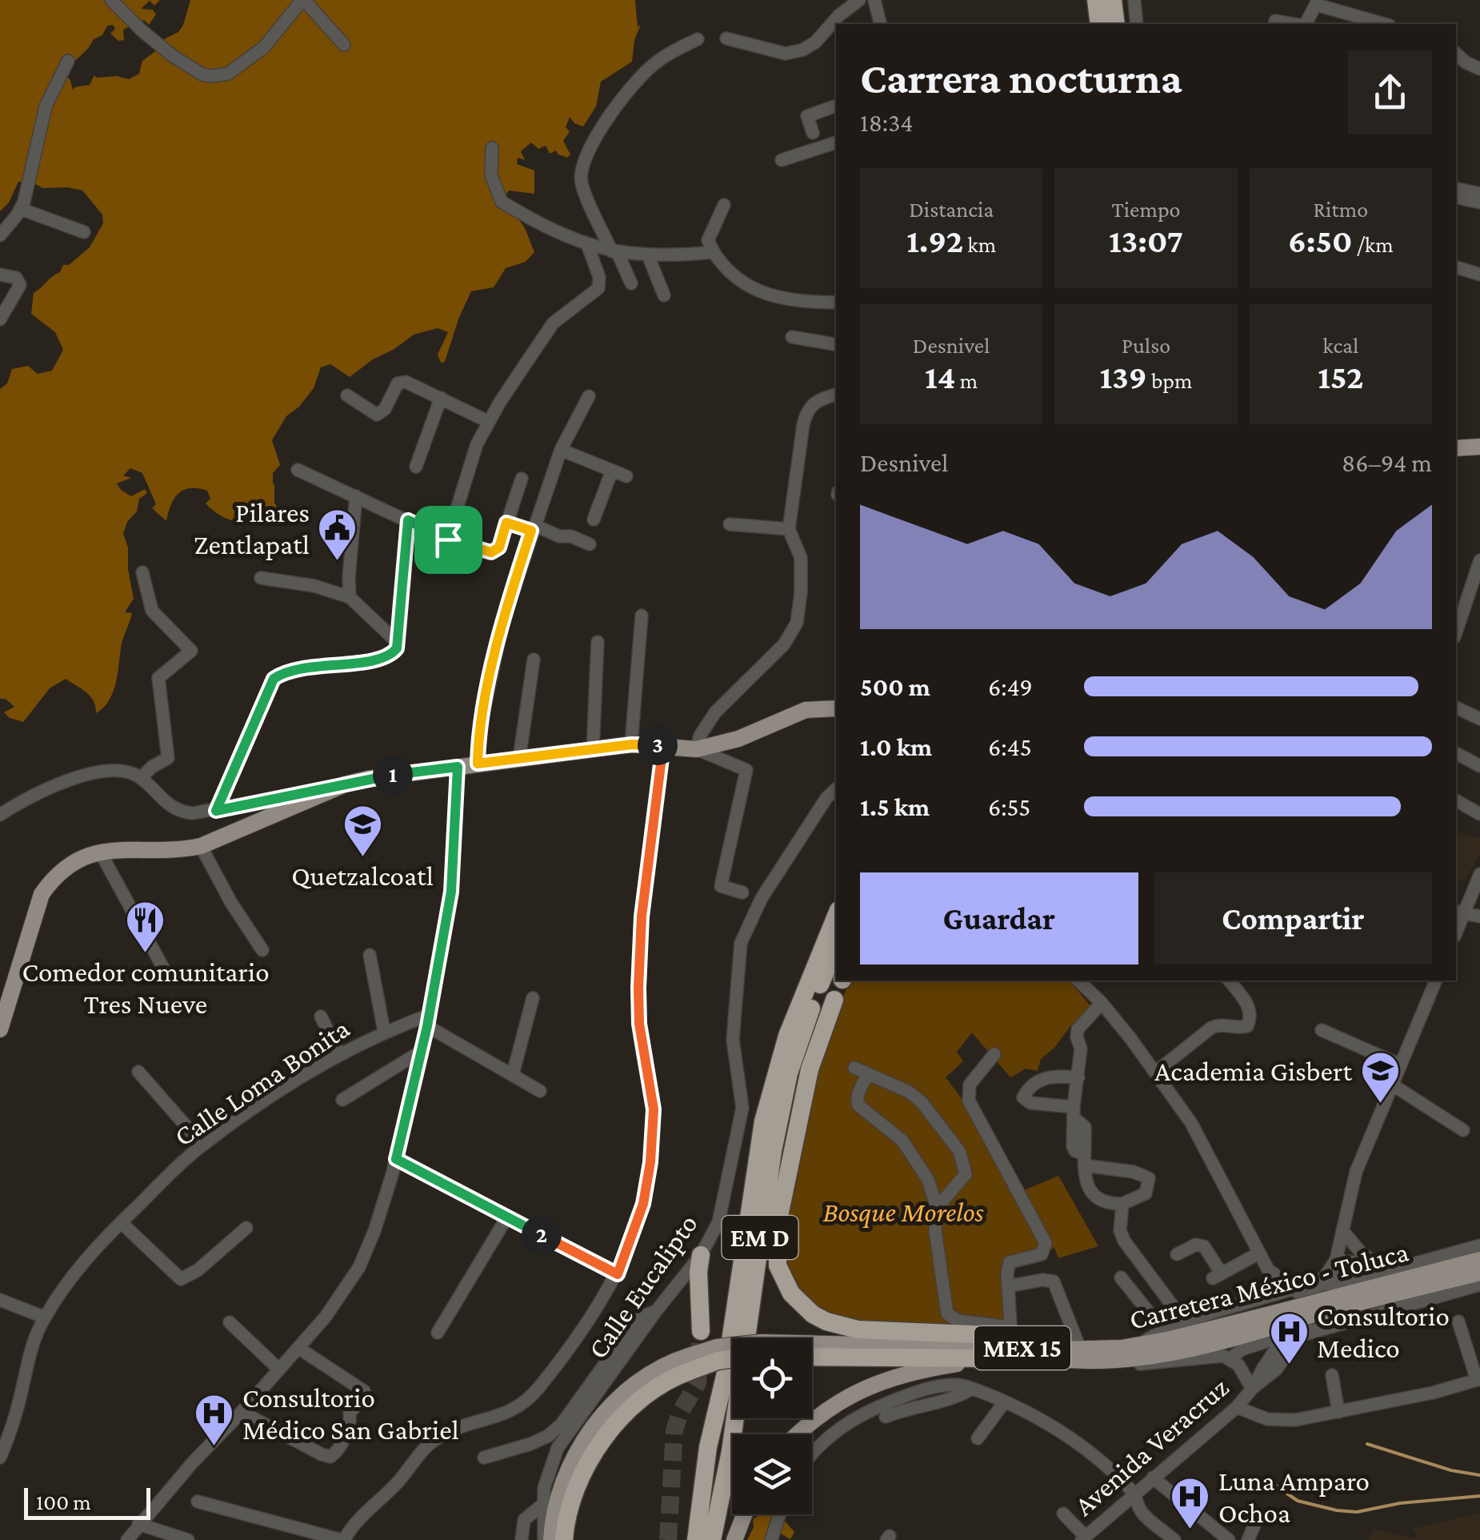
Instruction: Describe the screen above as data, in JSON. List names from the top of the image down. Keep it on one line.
{"streets":{"highway":["EM D"],"main road":["Carretera México - Toluca","MEX 15"],"street":["Calle Loma Bonita","Calle Eucalipto","Avenida Veracruz"]},"crossings":[["Carretera México - Toluca","Avenida Veracruz"]],"parks":["Bosque Morelos"],"places":{"public building":["Pilares Zentlapatl"],"school or university":["Quetzalcoatl","Academia Gisbert"],"restaurant":["Comedor comunitario Tres Nueve"],"hospital":["Consultorio Medico","Consultorio Médico San Gabriel","Luna Amparo Ochoa"]},"scale_bar":"100 m","page":{"heading":["Carrera nocturna","18:34"],"stats":[["Distancia","1.92 km"],["Tiempo","13:07"],["Ritmo","6:50 /km"],["Desnivel","14 m"],["Pulso","139 bpm"],["kcal","152"]],"chart":["Desnivel","86–94 m"],"list":[{"name":"500 m","note":"6:49"},{"name":"1.0 km","note":"6:45"},{"name":"1.5 km","note":"6:55"}],"pins":["3","1","2"],"buttons":["Guardar","Compartir"],"scale":"100 m"}}
